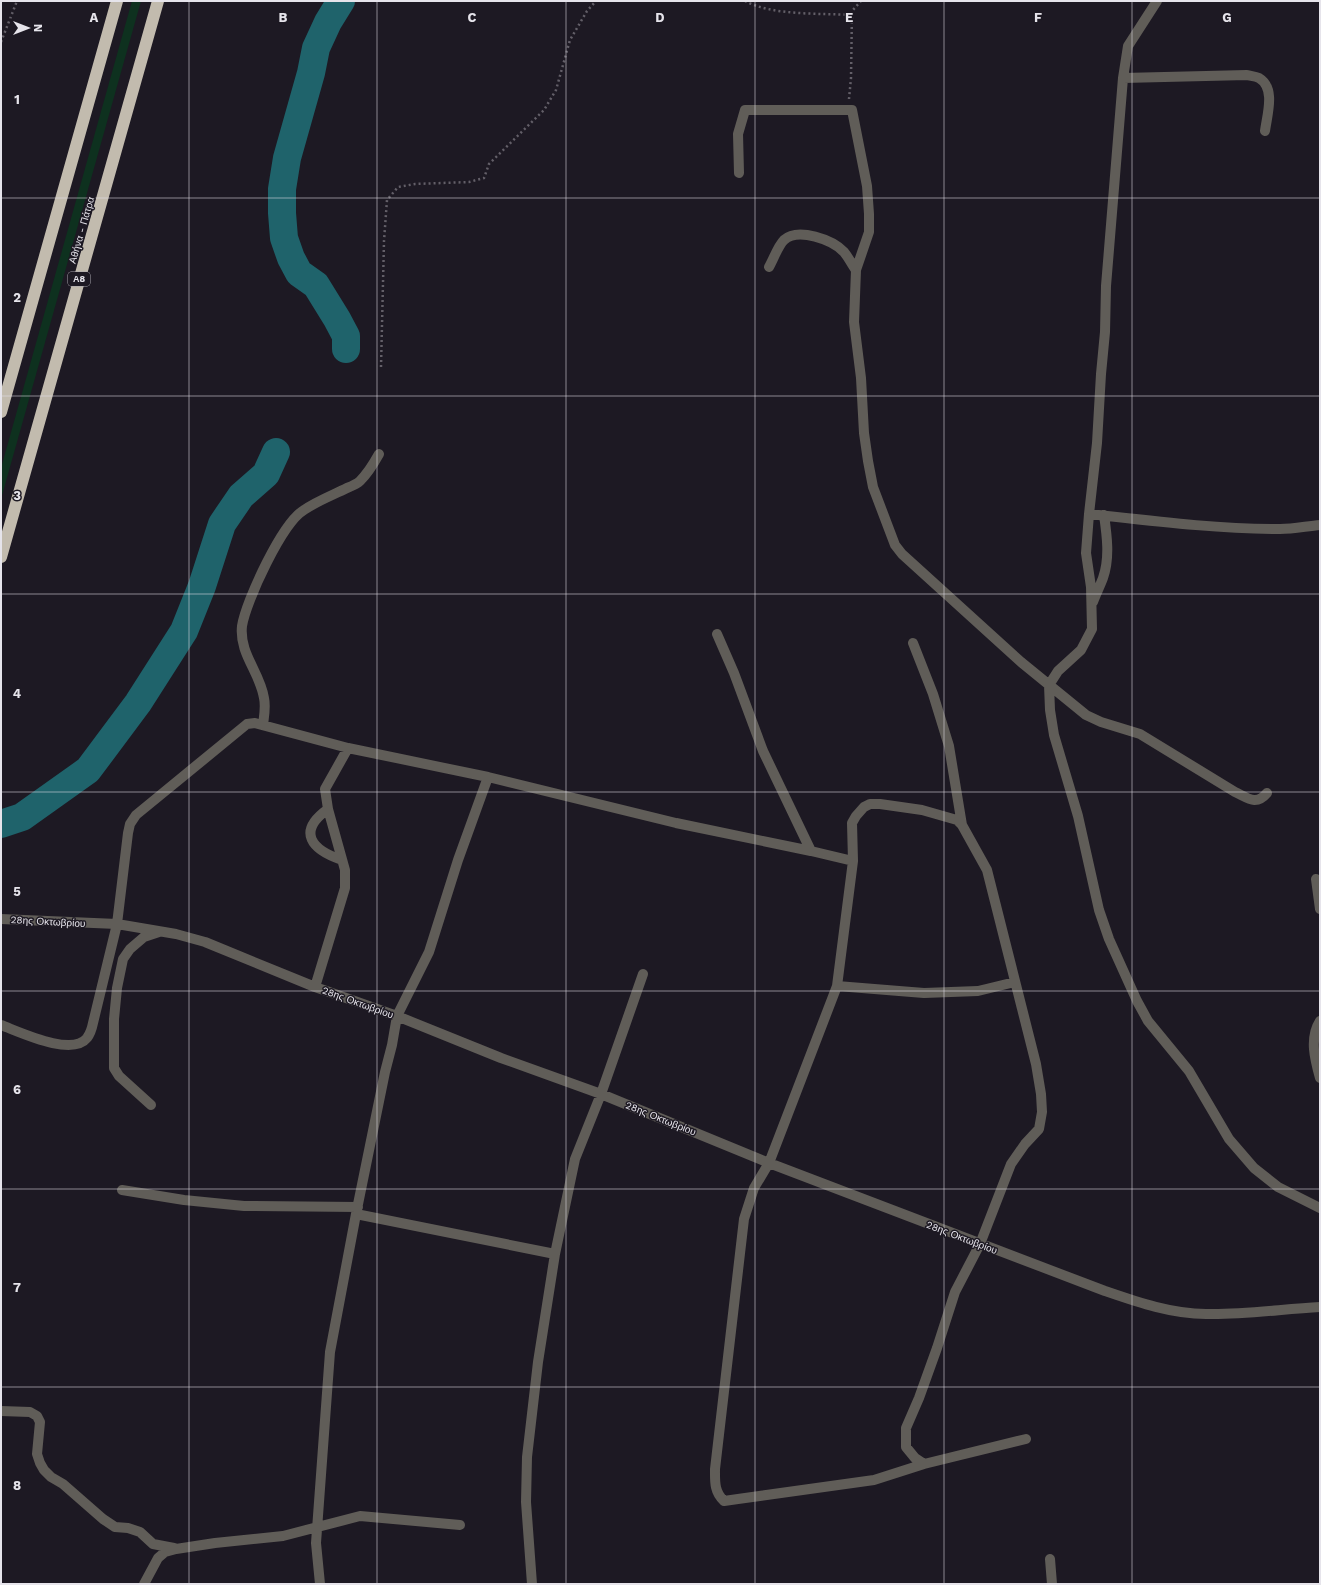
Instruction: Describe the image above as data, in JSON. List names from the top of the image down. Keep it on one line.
{"streets":{"highway":["Αθήνα - Πάτρα","Α8"],"street":["28ης Οκτωβρίου"]},"north":"right","grid":{"columns":["A","B","C","D","E","F","G"],"rows":["1","2","3","4","5","6","7","8"]}}
